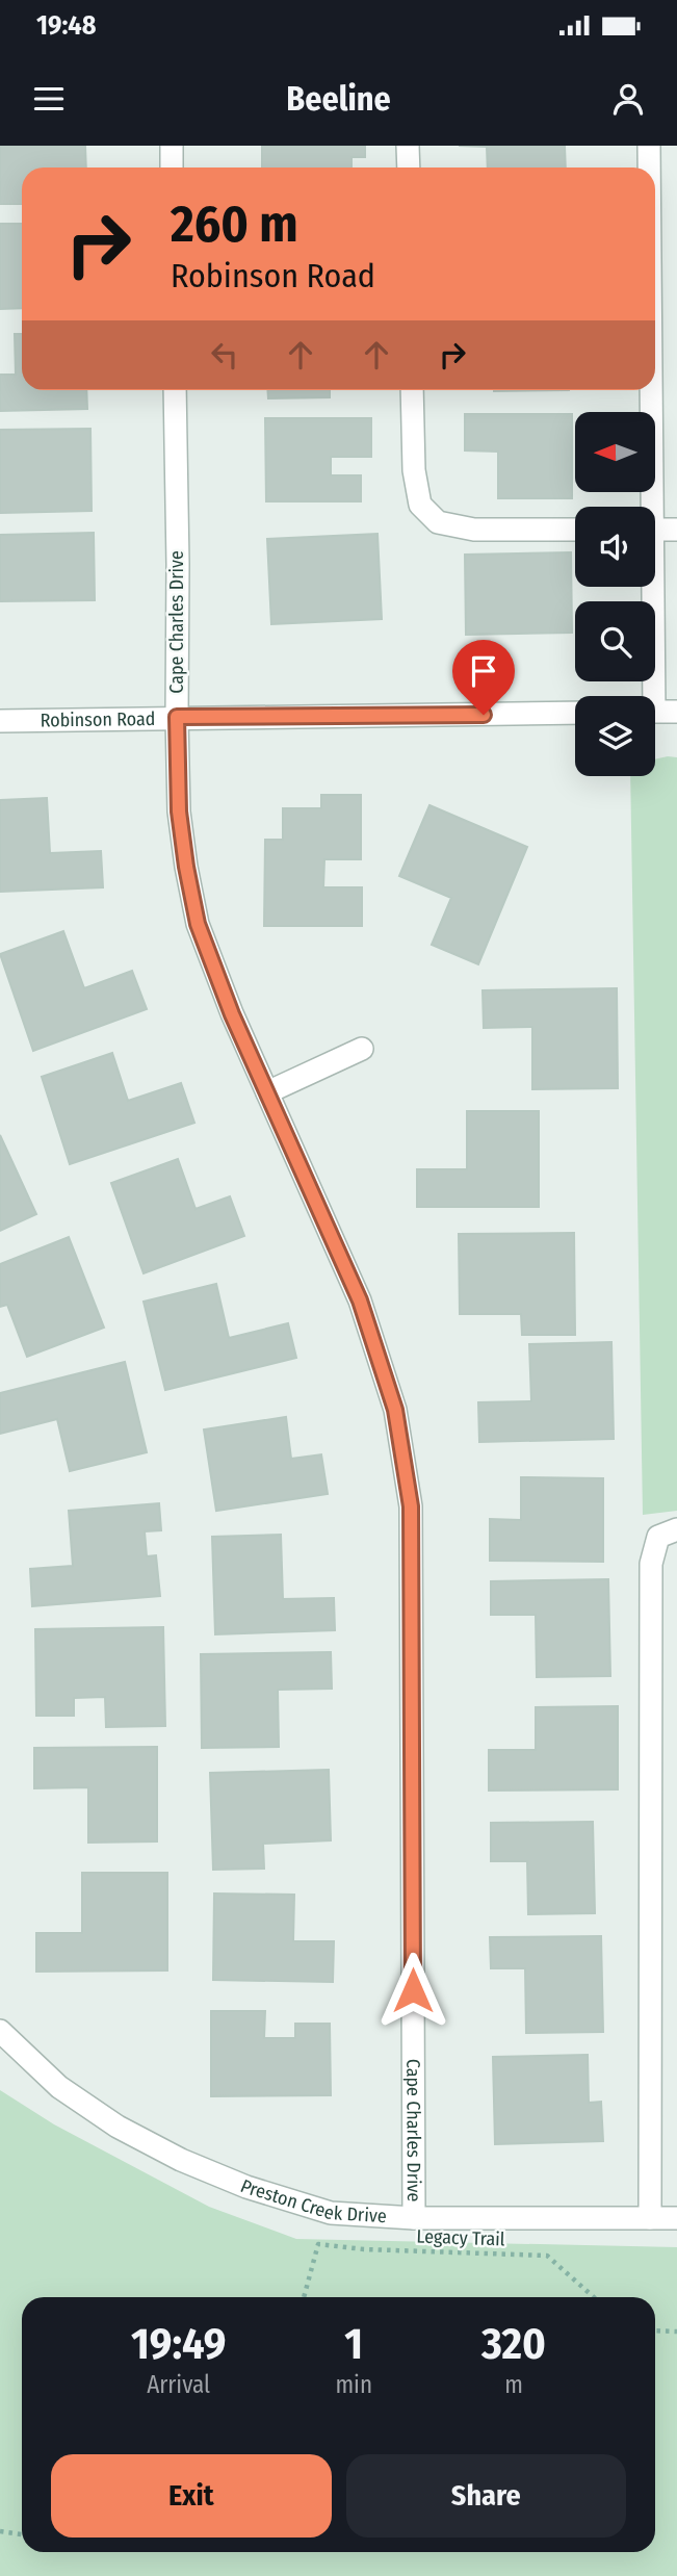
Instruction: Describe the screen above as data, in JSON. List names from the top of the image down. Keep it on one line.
{"streets":{"street":["Cape Charles Drive","Robinson Road","Preston Creek Drive"],"path":["Legacy Trail"]},"crossings":[["Cape Charles Drive","Robinson Road"],["Cape Charles Drive","Preston Creek Drive"]],"north":"left","page":{"status":"19:48","header":"Beeline","turn":["260 m","Robinson Road"],"eta":["19:49","Arrival","1","min","320","m"],"buttons":["Exit","Share"]}}
